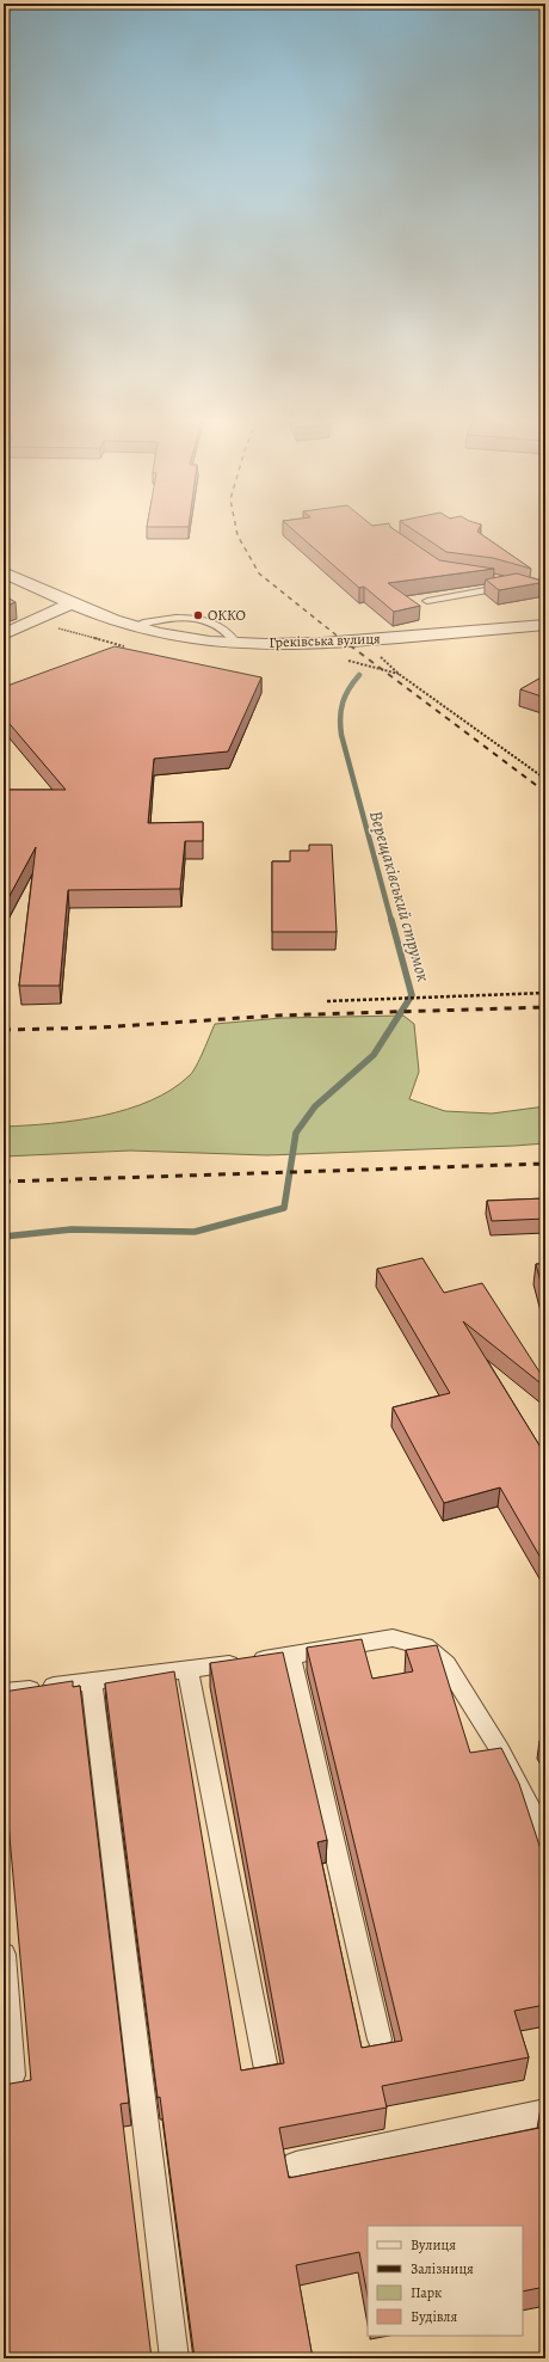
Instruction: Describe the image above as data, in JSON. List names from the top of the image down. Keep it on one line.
{"streets":{"street":["Греківська вулиця"]},"water":["Верещаківський струмок"],"places":["ОККО"],"legend":["Вулиця","Залізниця","Парк","Будівля"]}
